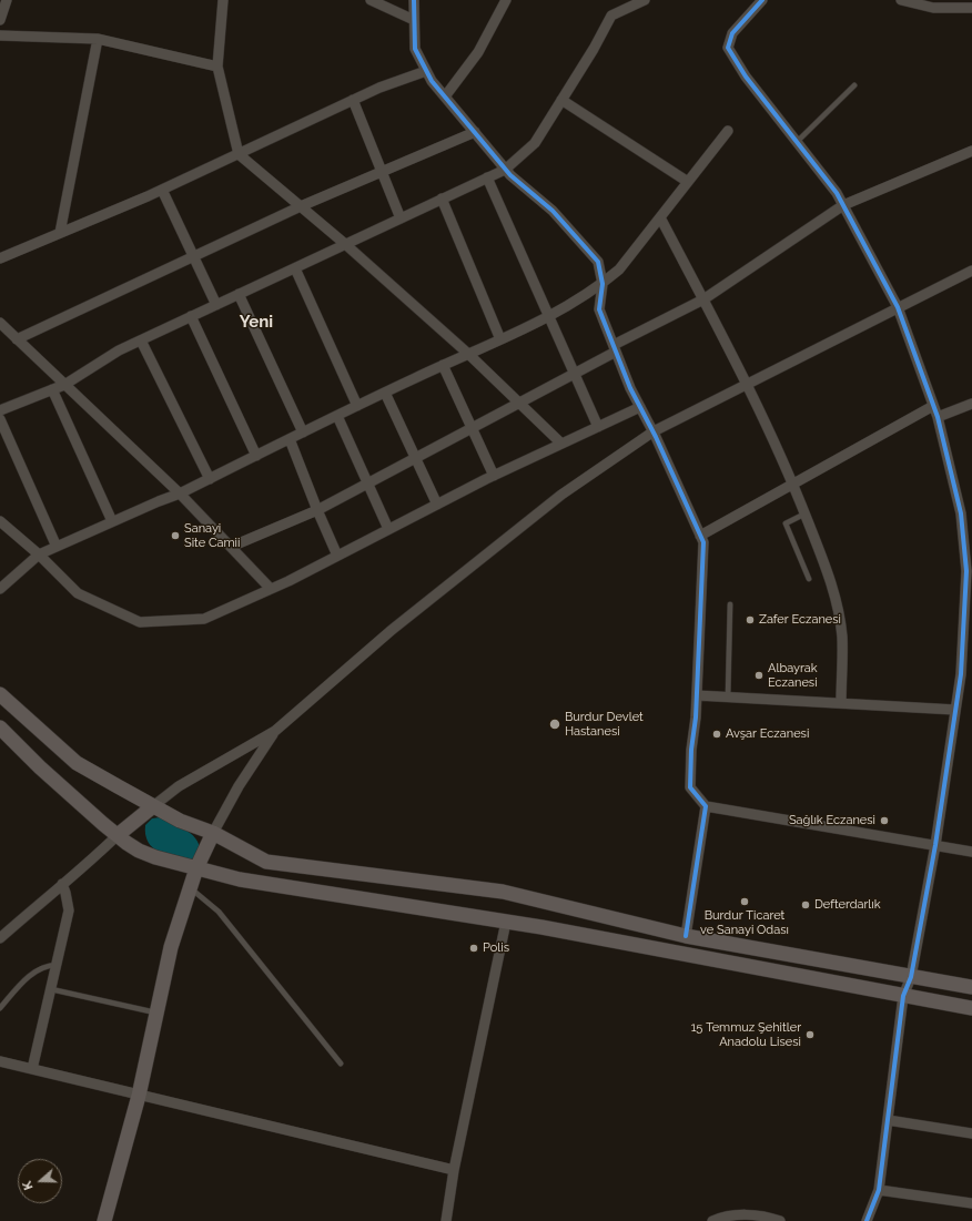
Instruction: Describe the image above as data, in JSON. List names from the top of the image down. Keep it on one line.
{"districts":["Yeni"],"places":["Sanayi Site Camii","Zafer Eczanesi","Albayrak Eczanesi","Burdur Devlet Hastanesi","Avşar Eczanesi","Sağlık Eczanesi","Burdur Ticaret ve Sanayi Odası","Defterdarlık","Polis","15 Temmuz Şehitler Anadolu Lisesi"],"north":"left"}
